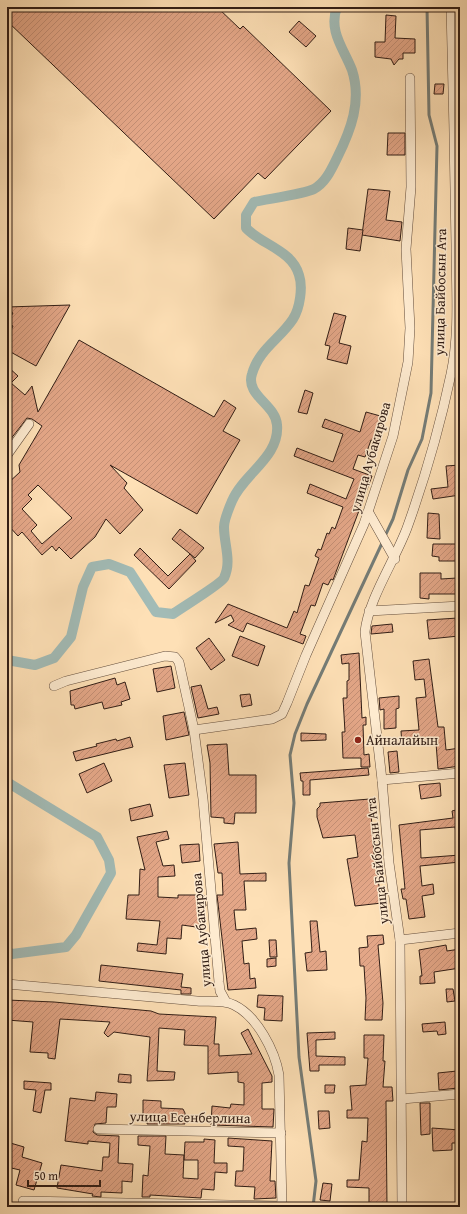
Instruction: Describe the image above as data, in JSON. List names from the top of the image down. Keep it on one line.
{"streets":{"street":["улица Байбосын Ата","улица Аубакирова","улица Есенберлина"]},"places":["Айналайын"],"scale_bar":"50 m"}
